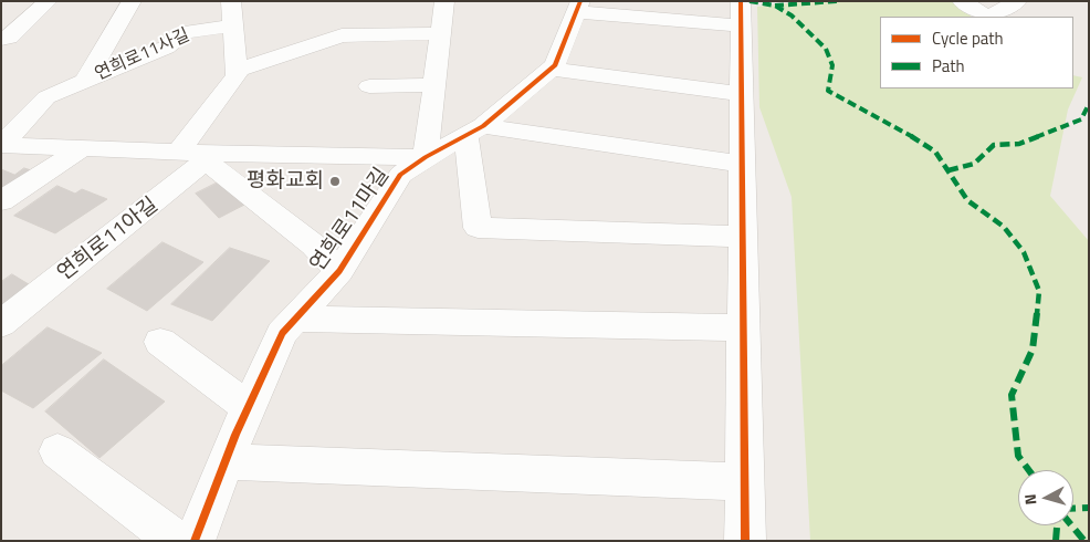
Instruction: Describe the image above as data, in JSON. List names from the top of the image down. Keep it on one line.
{"streets":{"street":["연희로11사길","연희로11마길","연희로11아길"]},"crossings":[["연희로11마길","연희로11아길"]],"places":["평화교회"],"legend":["Cycle path","Path"],"north":"left"}
